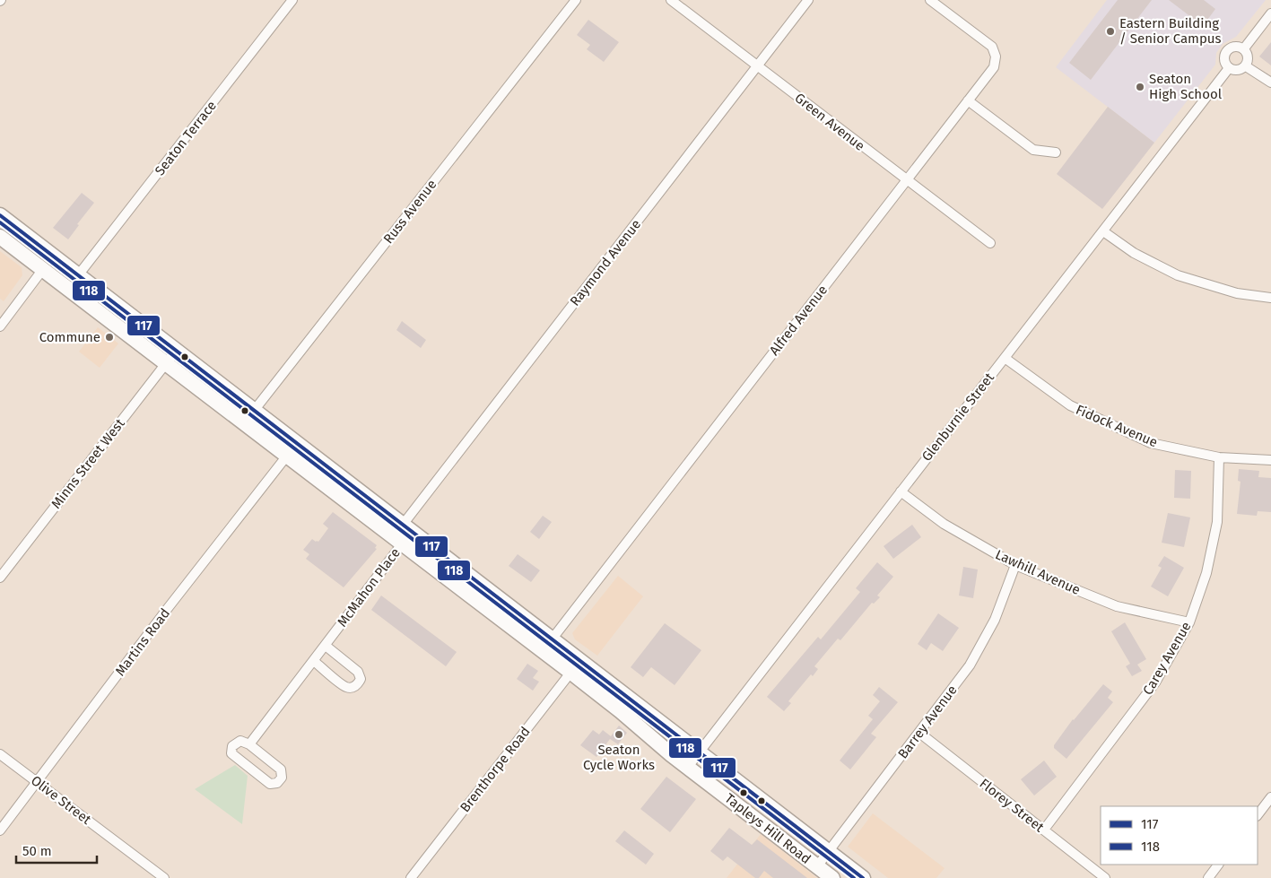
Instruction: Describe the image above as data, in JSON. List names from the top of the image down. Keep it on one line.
{"streets":{"main road":["Tapleys Hill Road"],"street":["Green Avenue","Seaton Terrace","Russ Avenue","Raymond Avenue","Alfred Avenue","Glenburnie Street","Fidock Avenue","Minns Street West","Lawhill Avenue","McMahon Place","Martins Road","Carey Avenue","Barrey Avenue","Brenthorpe Road","Olive Street","Florey Street"]},"crossings":[["Green Avenue","Raymond Avenue"],["Green Avenue","Alfred Avenue"],["Seaton Terrace","Tapleys Hill Road"],["Russ Avenue","Tapleys Hill Road"],["Raymond Avenue","McMahon Place"],["Raymond Avenue","Tapleys Hill Road"],["Alfred Avenue","Tapleys Hill Road"],["Glenburnie Street","Fidock Avenue"],["Glenburnie Street","Lawhill Avenue"],["Glenburnie Street","Tapleys Hill Road"],["Fidock Avenue","Carey Avenue"],["Minns Street West","Tapleys Hill Road"],["Lawhill Avenue","Carey Avenue"],["Lawhill Avenue","Barrey Avenue"],["McMahon Place","Tapleys Hill Road"],["Martins Road","Olive Street"],["Martins Road","Tapleys Hill Road"],["Carey Avenue","Florey Street"],["Barrey Avenue","Florey Street"],["Barrey Avenue","Tapleys Hill Road"],["Brenthorpe Road","Tapleys Hill Road"]],"places":["Eastern Building / Senior Campus","Seaton High School","Commune","Seaton Cycle Works"],"lines":["transit line 117","transit line 118"],"legend":["117","118"],"scale_bar":"50 m"}
